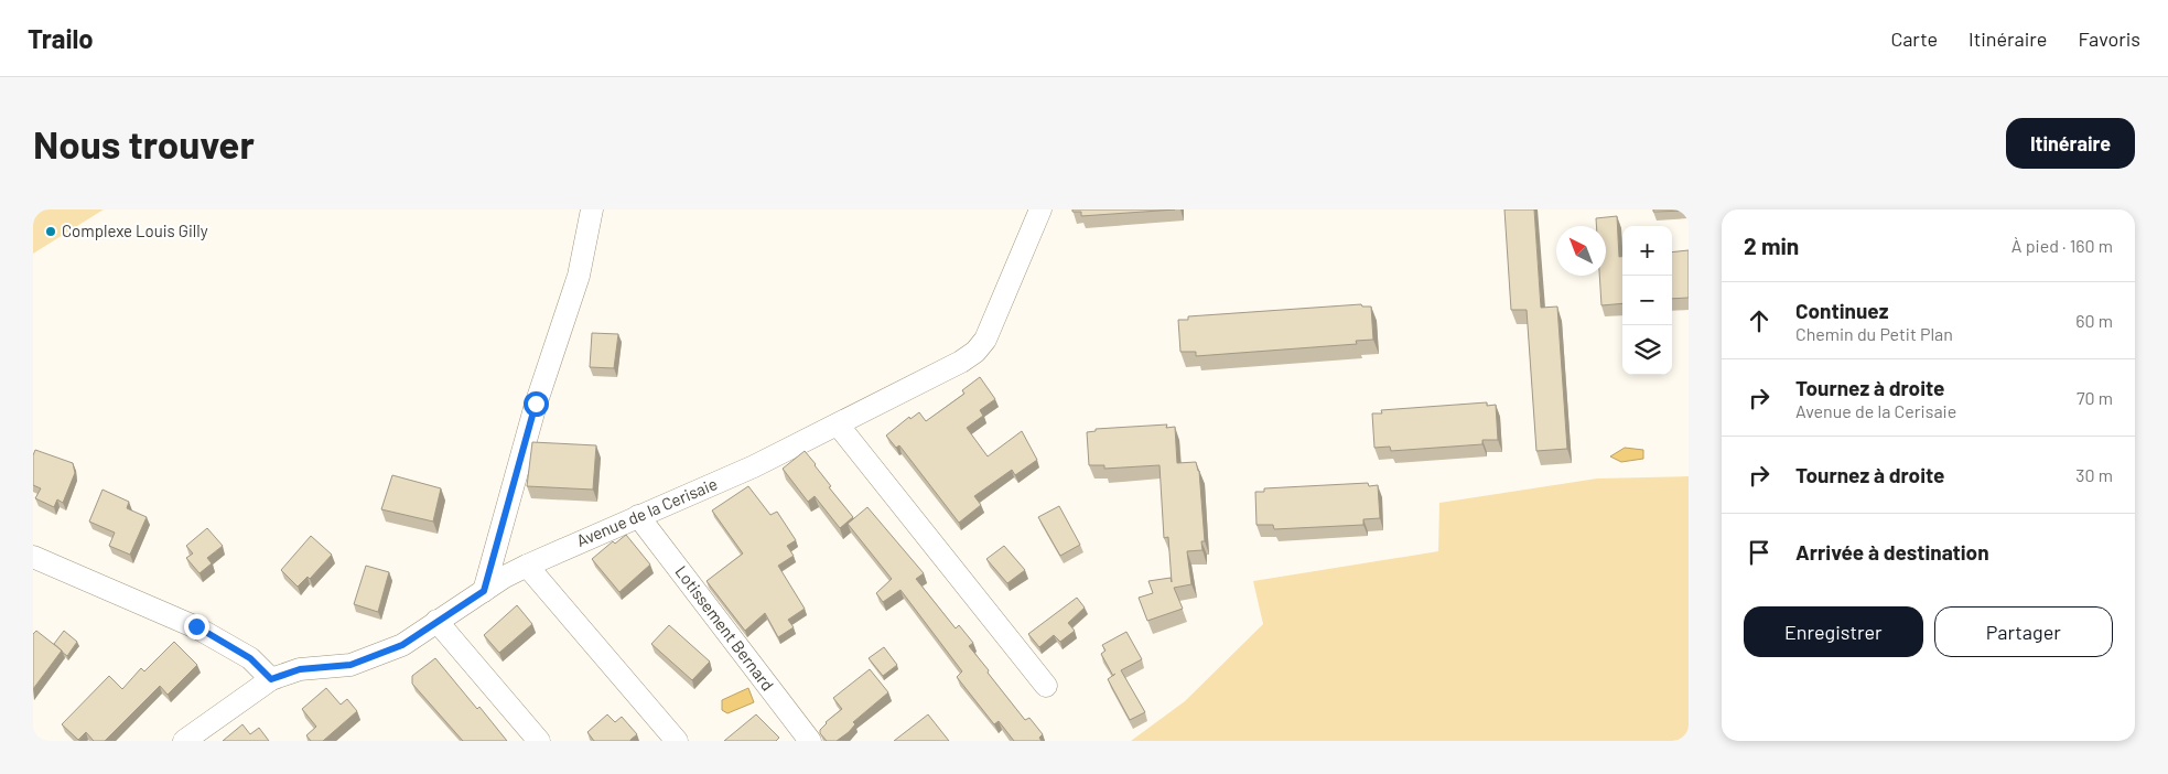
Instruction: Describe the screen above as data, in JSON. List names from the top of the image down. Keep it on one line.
{"streets":{"street":["Avenue de la Cerisaie","Lotissement Bernard"]},"crossings":[["Avenue de la Cerisaie","Lotissement Bernard"]],"places":["Complexe Louis Gilly"],"north":"top left","page":{"header":"Trailo","nav":["Carte","Itinéraire","Favoris"],"buttons":["Itinéraire",["Enregistrer","Partager"]],"title":"Nous trouver","heading":["2 min","À pied · 160 m"],"map_buttons":["+","−"],"list":[["Continuez","Chemin du Petit Plan","60 m"],["Tournez à droite","Avenue de la Cerisaie","70 m"],["Tournez à droite","30 m"],"Arrivée à destination"]}}
